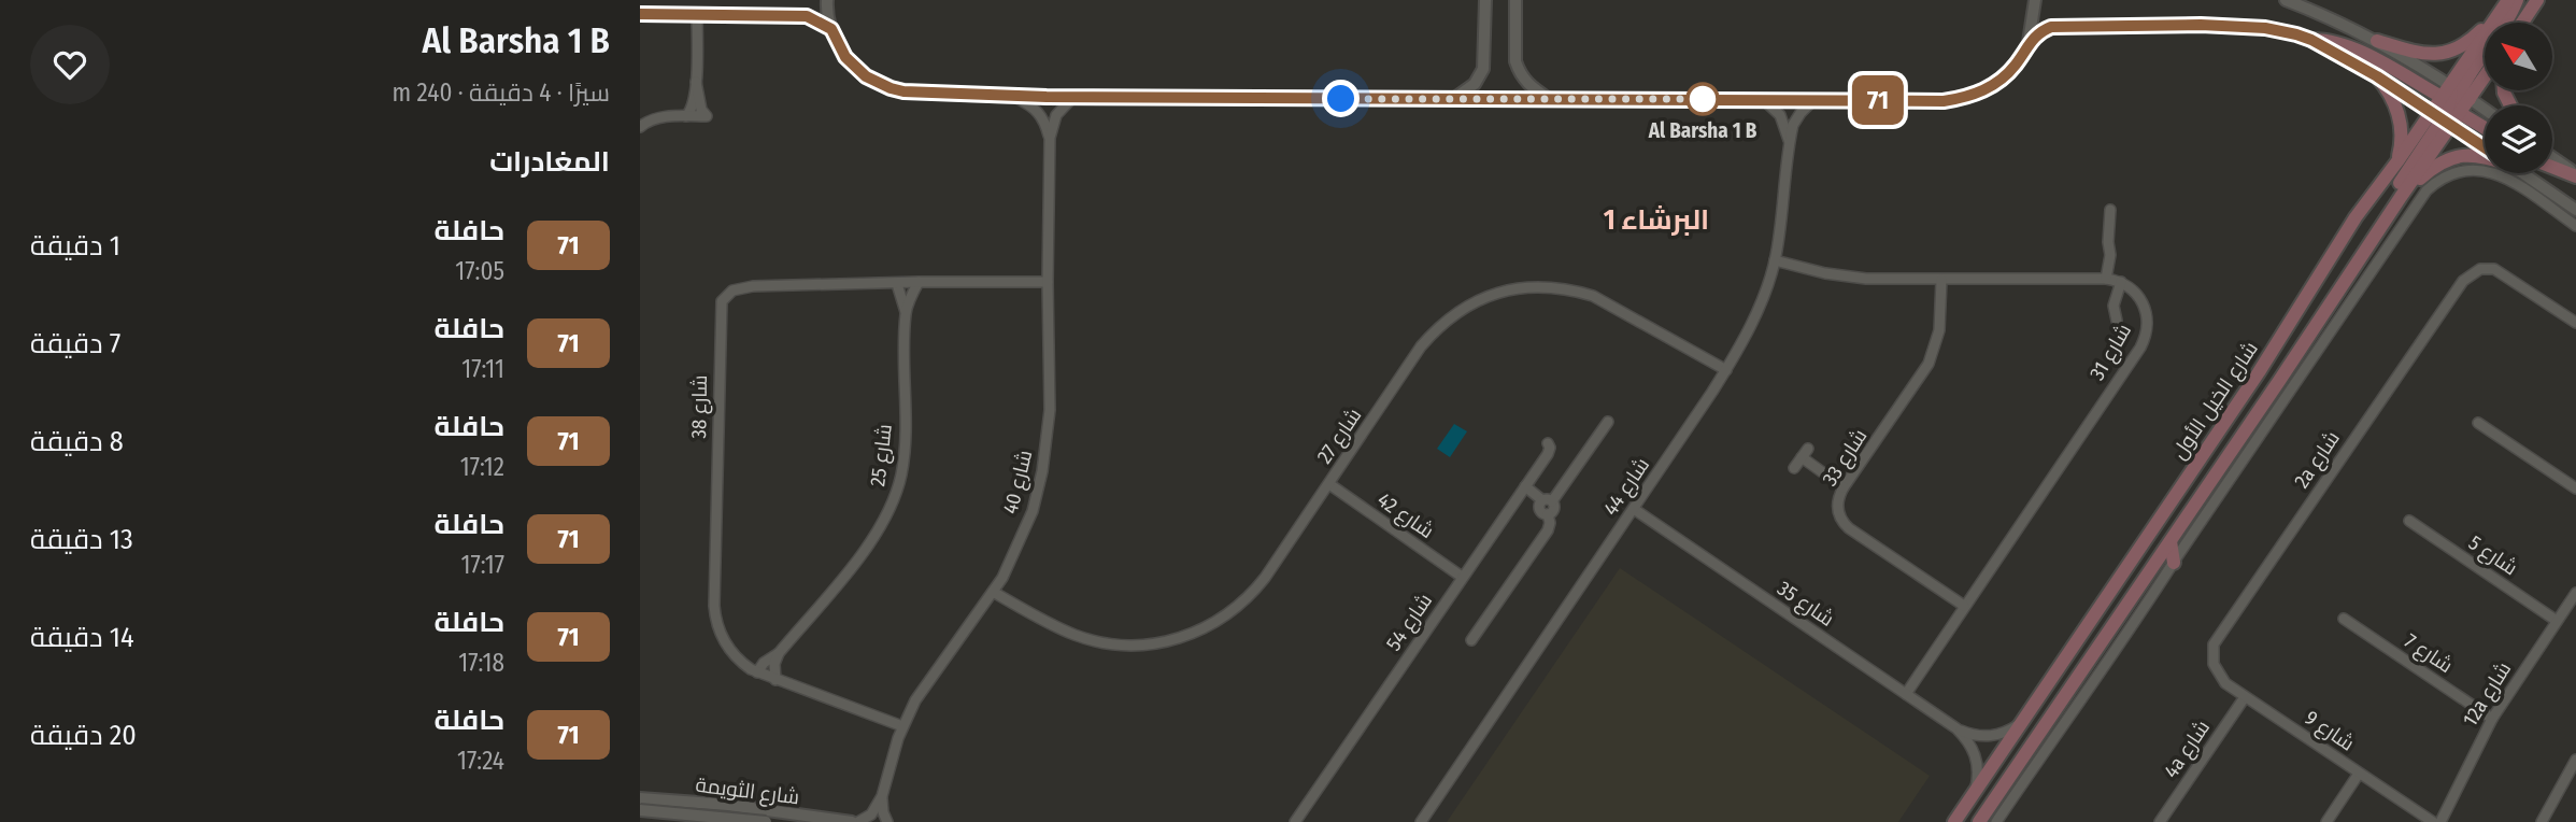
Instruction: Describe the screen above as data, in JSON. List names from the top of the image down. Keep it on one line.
{"streets":{"main road":["شارع الخيل الأول"],"street":["شارع 31","شارع 38","شارع 27","شارع 25","شارع 33","2a شارع","شارع 40","شارع 44","شارع 42","شارع 5","شارع 35","شارع 54","شارع 7","12a شارع","شارع 9","4a شارع","شارع الثويمة"]},"crossings":[["شارع 31","شارع 33"],["شارع 31","شارع 35"],["شارع الخيل الأول","شارع 35"],["شارع 38","شارع 25"],["شارع 38","شارع 40"],["شارع 27","شارع 40"],["شارع 27","شارع 44"],["شارع 27","شارع 42"],["2a شارع","شارع 9"],["شارع 44","شارع 35"],["شارع 42","شارع 54"],["شارع 5","12a شارع"],["شارع 7","12a شارع"],["شارع 9","4a شارع"]],"districts":["البرشاء 1"],"places":["Al Barsha 1 B"],"lines":["bus line 71"],"north":"top left","page":{"on_map":"71","heading":[["Al Barsha 1 B","سيرًا · 4 دقيقة · 240 m"],"المغادرات"],"list":[{"mark":"71","name":"حافلة","note":"17:05","value":"1 دقيقة"},{"mark":"71","name":"حافلة","note":"17:11","value":"7 دقيقة"},{"mark":"71","name":"حافلة","note":"17:12","value":"8 دقيقة"},{"mark":"71","name":"حافلة","note":"17:17","value":"13 دقيقة"},{"mark":"71","name":"حافلة","note":"17:18","value":"14 دقيقة"},{"mark":"71","name":"حافلة","note":"17:24","value":"20 دقيقة"}]}}
